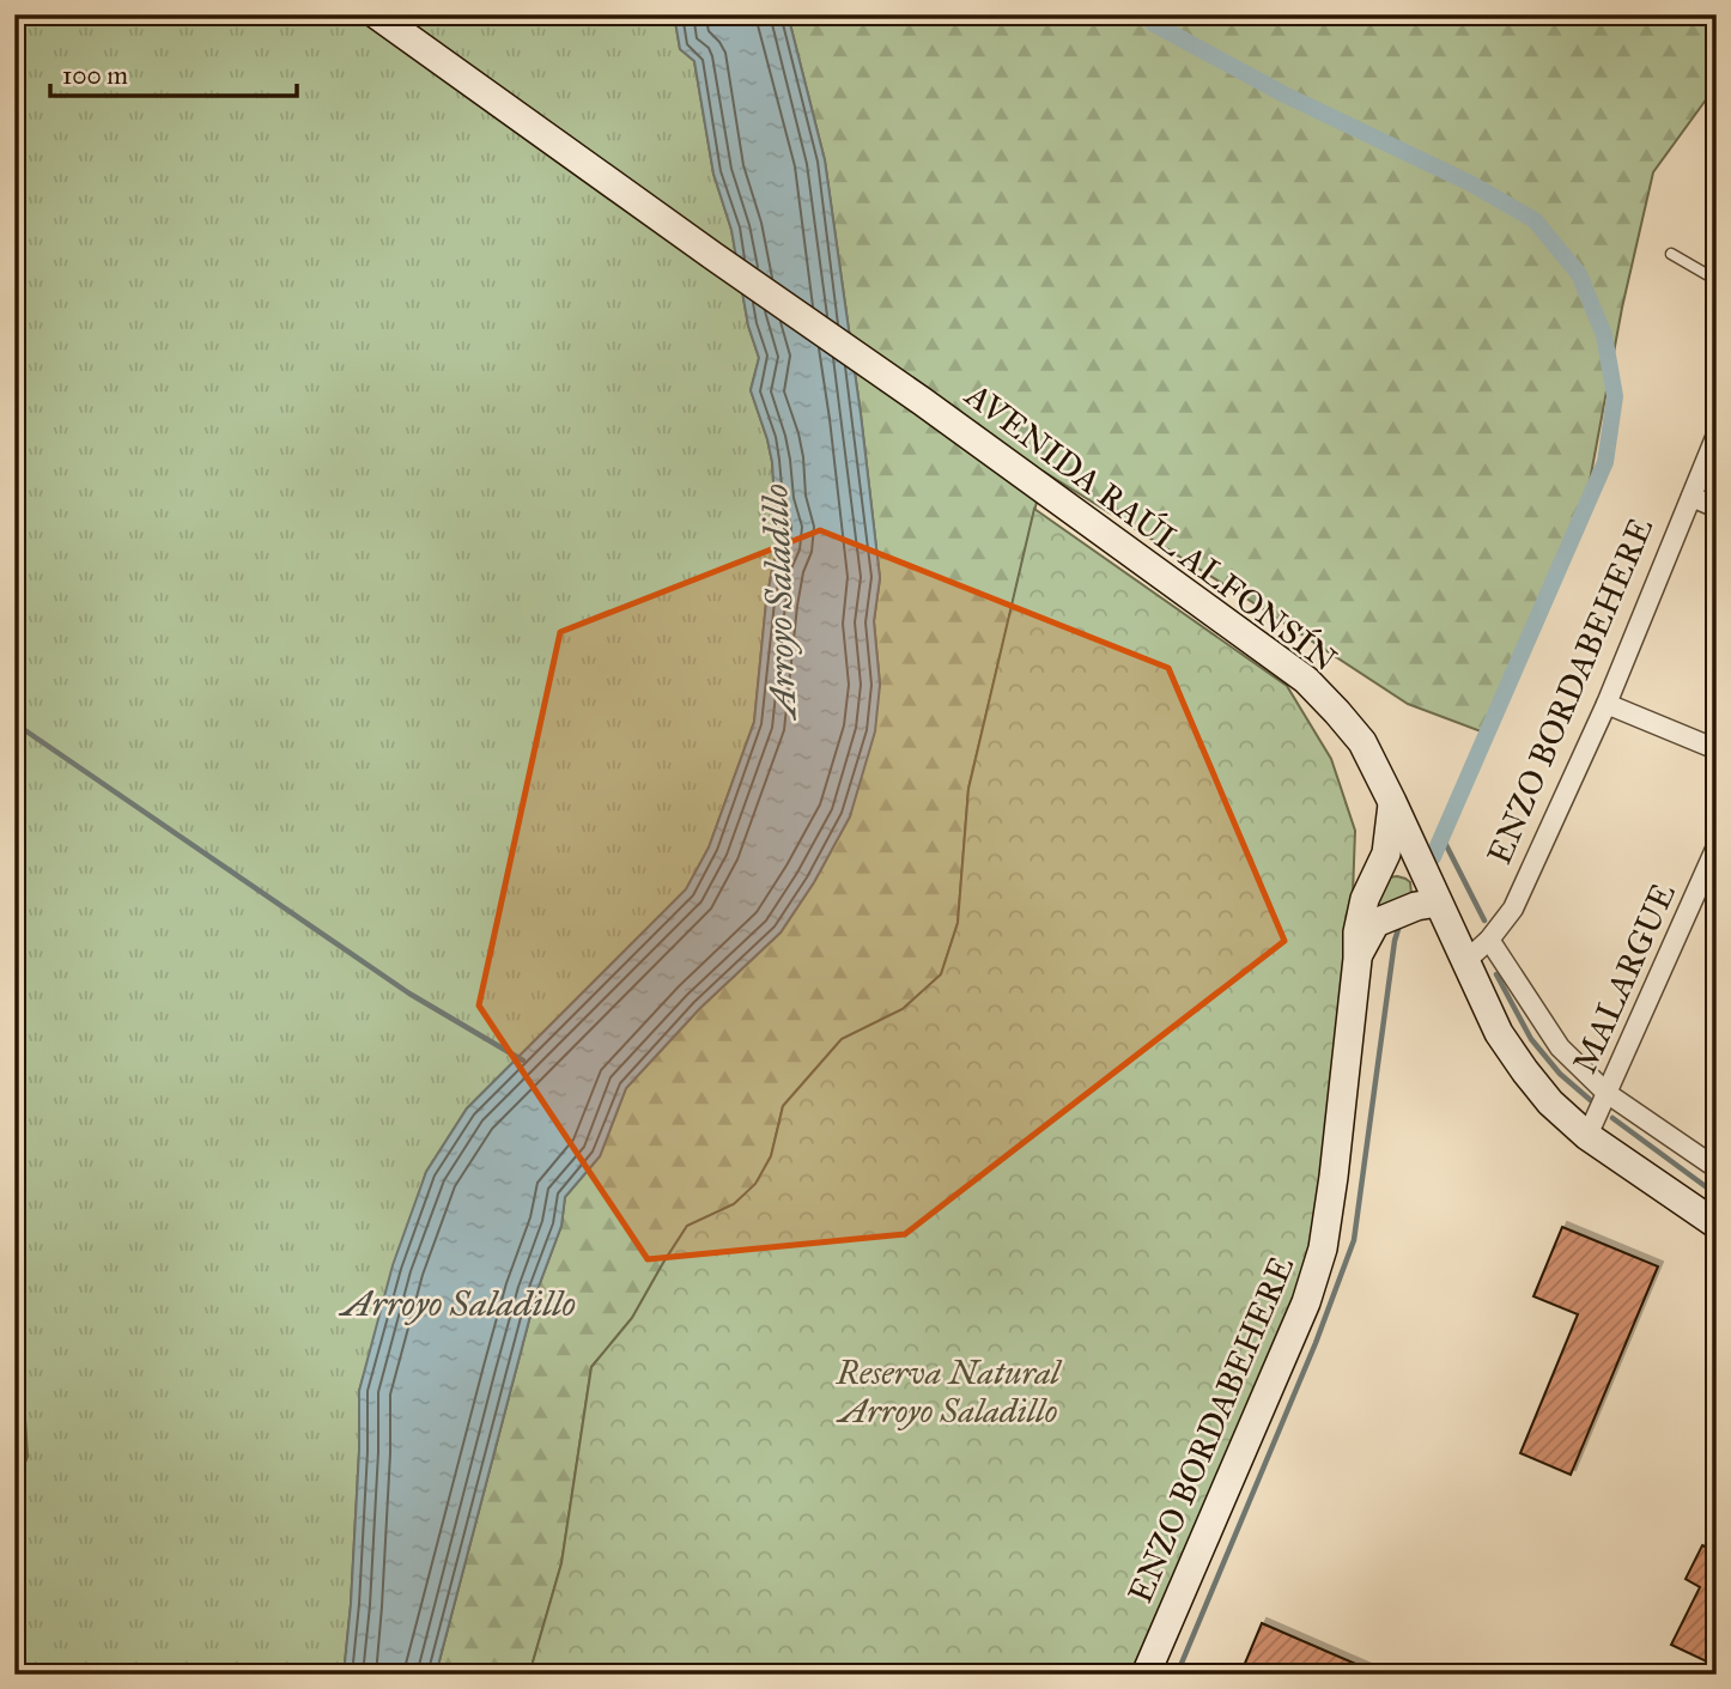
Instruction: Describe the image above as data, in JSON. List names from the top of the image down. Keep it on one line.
{"streets":{"main road":["AVENIDA RAÚL ALFONSÍN","ENZO BORDABEHERE"],"street":["MALARGUE"]},"crossings":[["AVENIDA RAÚL ALFONSÍN","ENZO BORDABEHERE"],["AVENIDA RAÚL ALFONSÍN","MALARGUE"]],"water":["Arroyo Saladillo"],"parks":["Reserva Natural Arroyo Saladillo"],"scale_bar":"100 m"}
